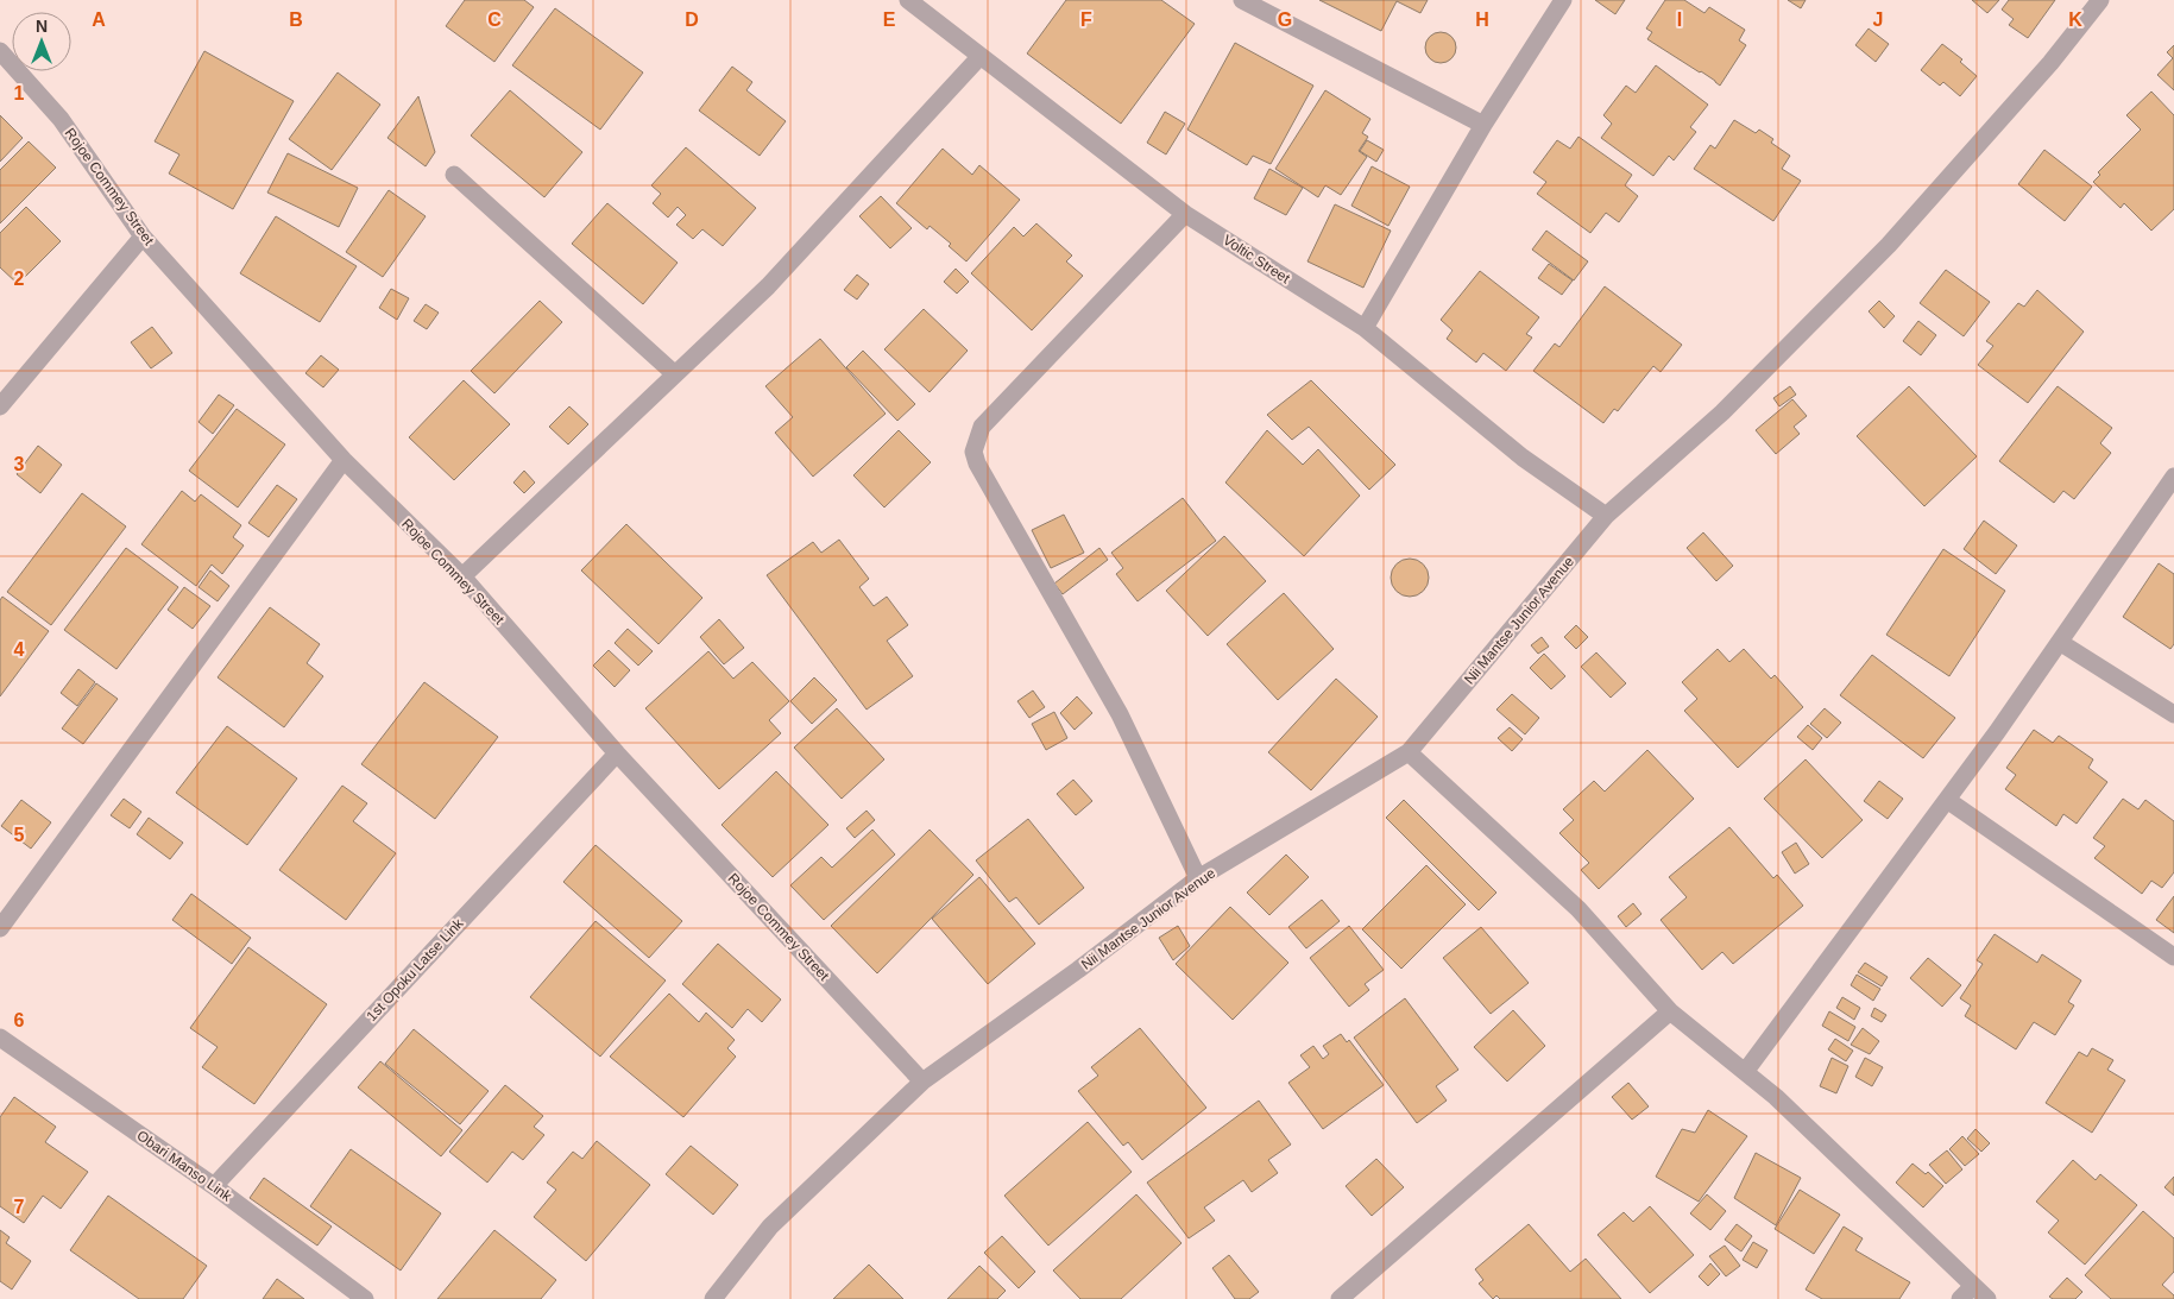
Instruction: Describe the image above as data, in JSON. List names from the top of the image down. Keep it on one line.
{"streets":{"street":["Rojoe Commey Street","Voltic Street","Nii Mantse Junior Avenue","1st Opoku Latse Link","Obari Manso Link"]},"crossings":[["Rojoe Commey Street","Nii Mantse Junior Avenue"],["Rojoe Commey Street","1st Opoku Latse Link"],["Voltic Street","Nii Mantse Junior Avenue"],["1st Opoku Latse Link","Obari Manso Link"]],"north":"top","grid":{"columns":["A","B","C","D","E","F","G","H","I","J","K"],"rows":["1","2","3","4","5","6","7"]}}
